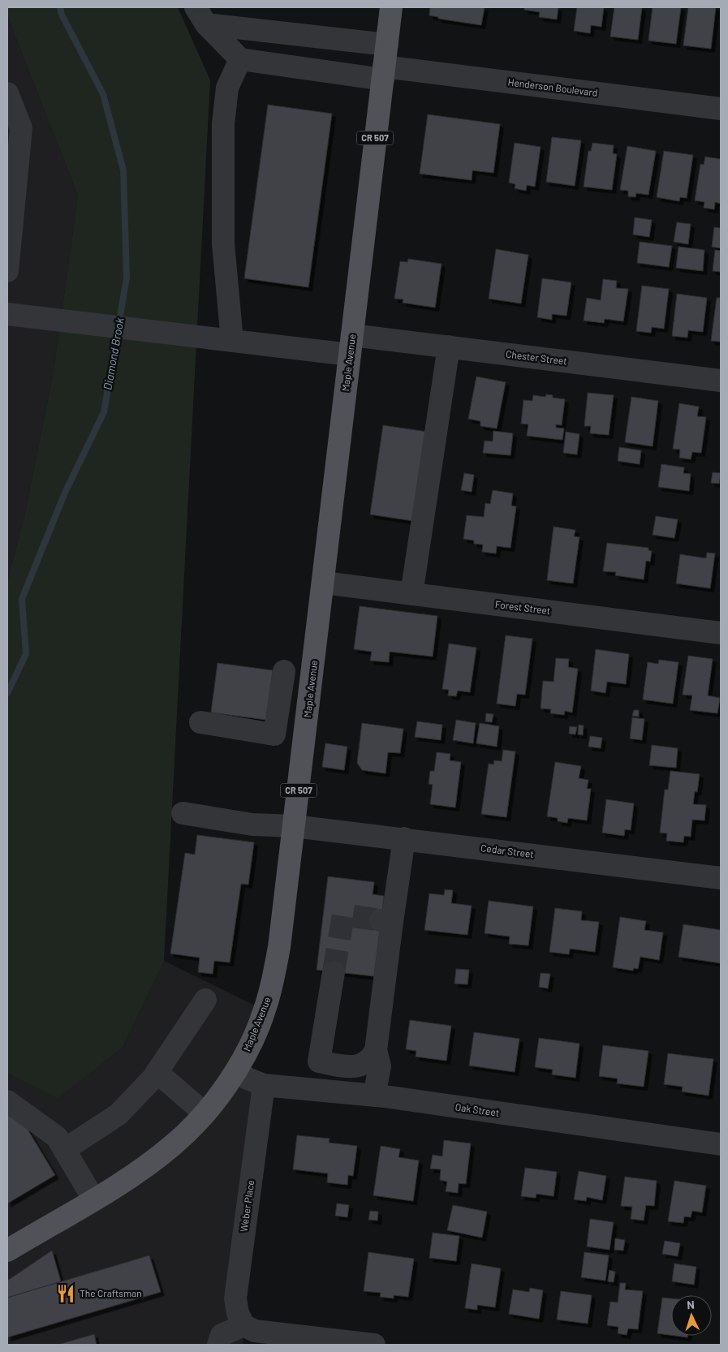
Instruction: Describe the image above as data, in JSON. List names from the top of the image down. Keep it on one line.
{"streets":{"main road":["CR 507","Maple Avenue"],"street":["Henderson Boulevard","Chester Street","Forest Street","Cedar Street","Oak Street","Weber Place"]},"crossings":[["Henderson Boulevard","Maple Avenue"],["Chester Street","Maple Avenue"],["Maple Avenue","Forest Street"],["Maple Avenue","Cedar Street"],["Maple Avenue","Oak Street"],["Oak Street","Weber Place"]],"water":["Diamond Brook"],"places":{"restaurant":["The Craftsman"]},"north":"top"}
